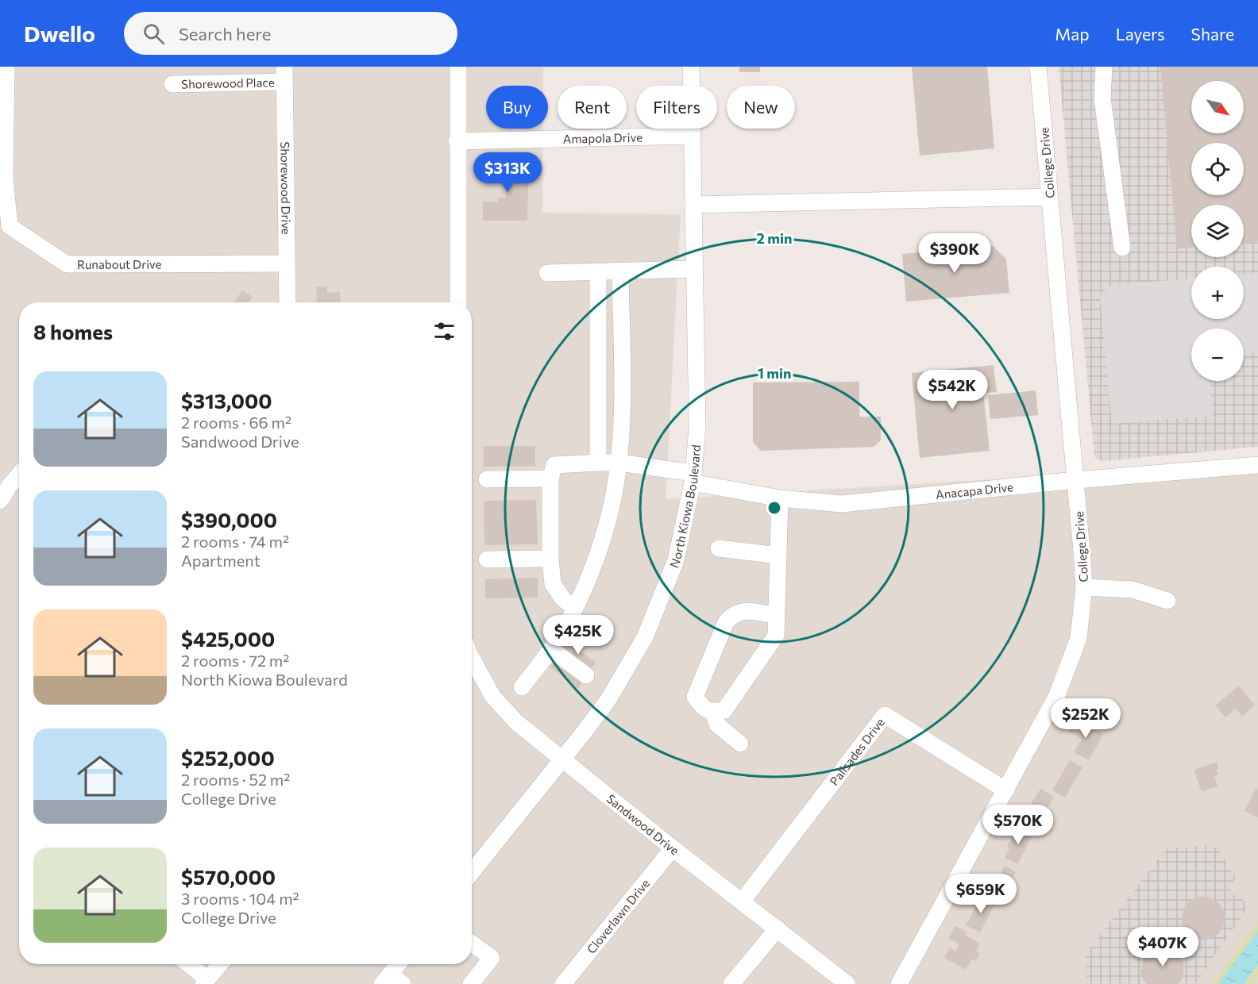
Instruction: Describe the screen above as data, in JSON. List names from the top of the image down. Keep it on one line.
{"streets":{"street":["Shorewood Place","Amapola Drive","College Drive","Shorewood Drive","Runabout Drive","Anacapa Drive","North Kiowa Boulevard","Palisades Drive","Sandwood Drive","Cloverlawn Drive"]},"crossings":[["Shorewood Place","Shorewood Drive"],["Amapola Drive","North Kiowa Boulevard"],["College Drive","Anacapa Drive"],["College Drive","Palisades Drive"],["Shorewood Drive","Runabout Drive"],["Anacapa Drive","North Kiowa Boulevard"],["North Kiowa Boulevard","Sandwood Drive"],["Palisades Drive","Sandwood Drive"],["Sandwood Drive","Cloverlawn Drive"]],"north":"bottom right","page":{"header":"Dwello","search":"Search here","nav":["Map","Layers","Share"],"map_buttons":["+","−"],"chip":["Buy","Rent","Filters","New"],"price":["$313K","$390K","$542K","$425K","$252K","$570K","$659K","$407K"],"heading":"8 homes","list":[{"name":"$313,000","note":"2 rooms · 66 m² · Sandwood Drive"},{"name":"$390,000","note":"2 rooms · 74 m² · Apartment"},{"name":"$425,000","note":"2 rooms · 72 m² · North Kiowa Boulevard"},{"name":"$252,000","note":"2 rooms · 52 m² · College Drive"},{"name":"$570,000","note":"3 rooms · 104 m² · College Drive"}]},"rings":["2 min","1 min"]}
